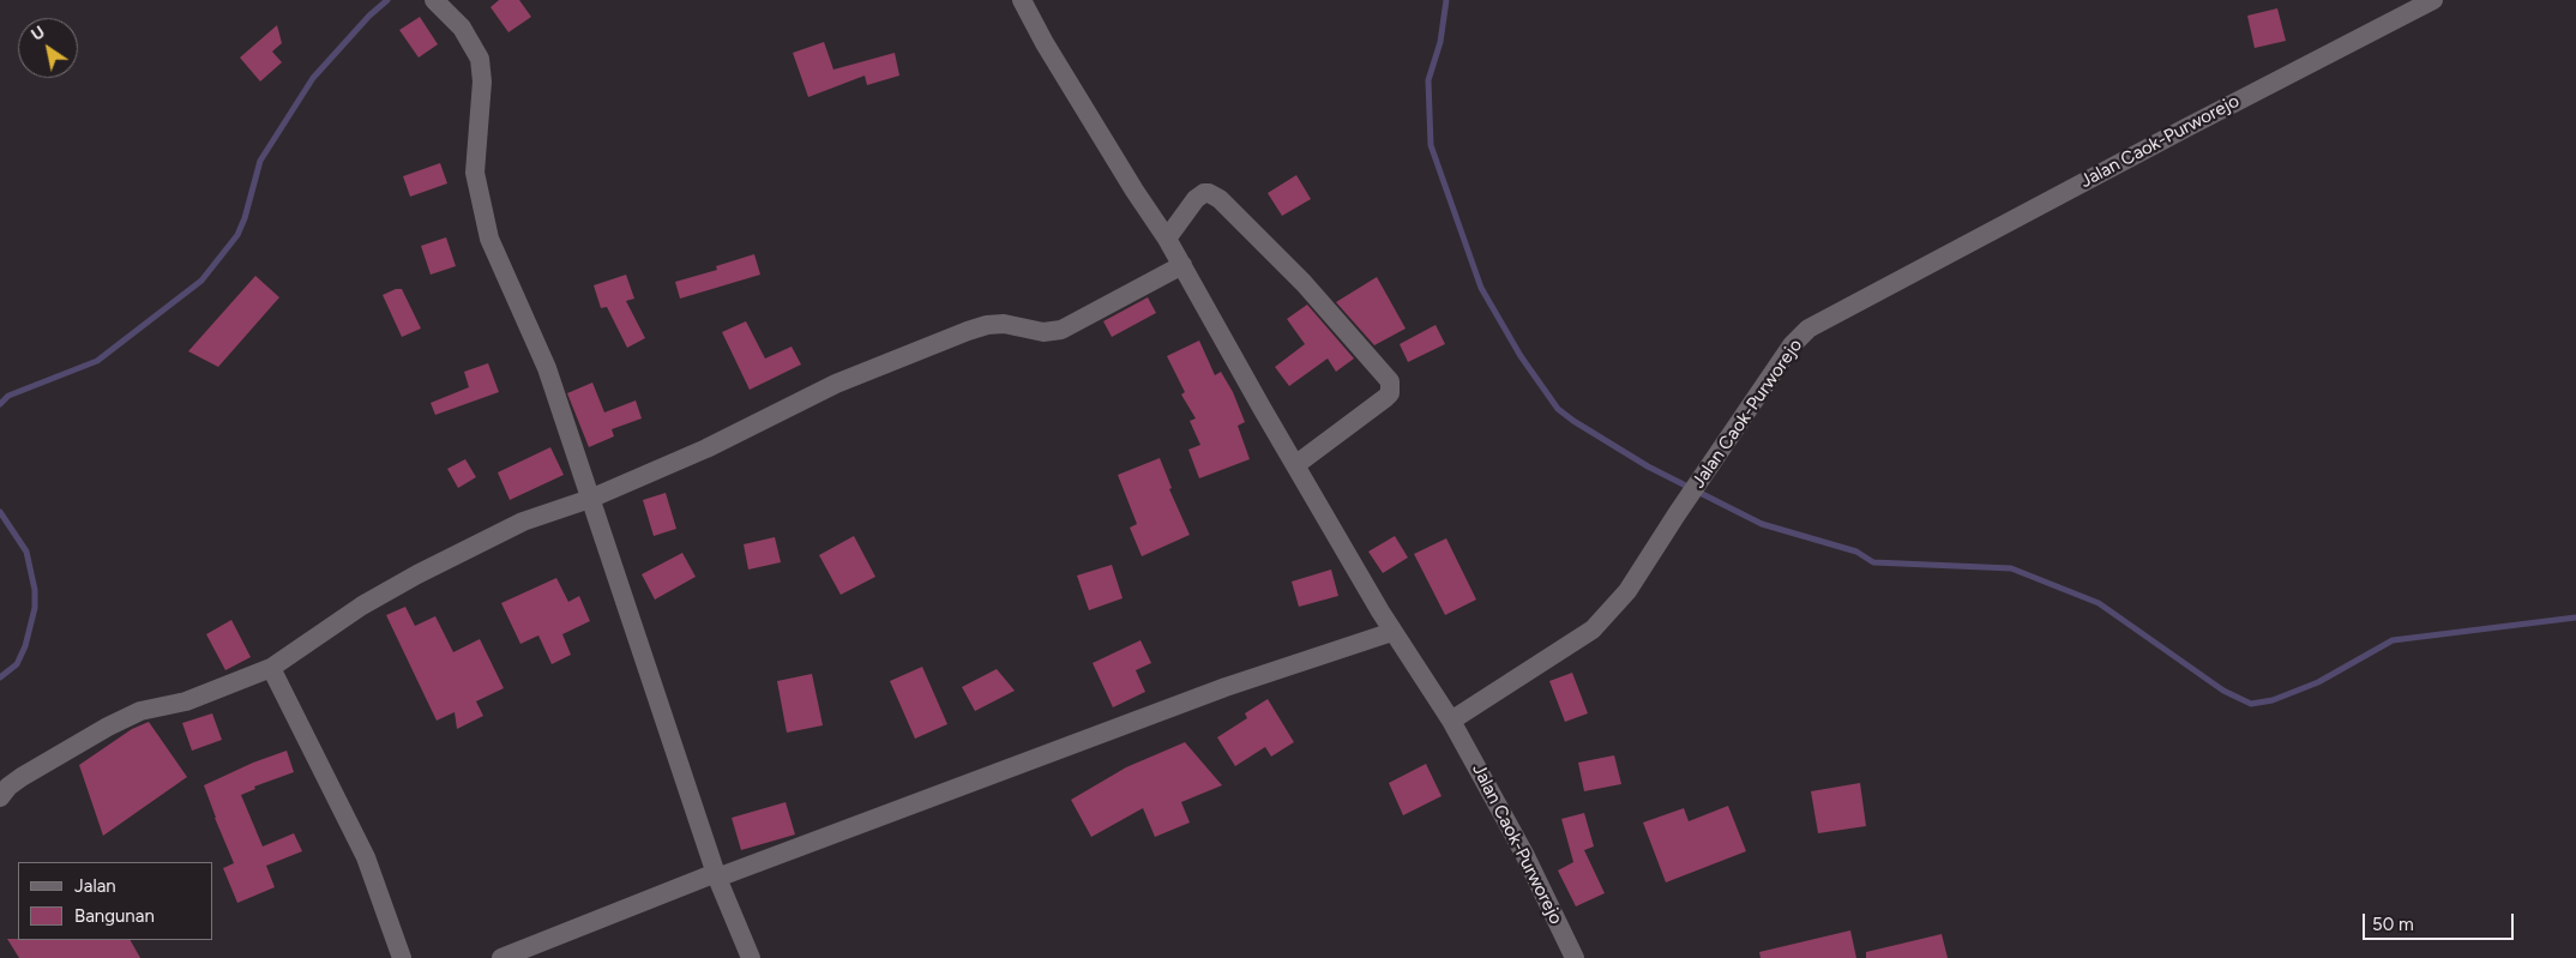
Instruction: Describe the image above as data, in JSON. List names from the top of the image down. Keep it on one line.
{"streets":{"street":["Jalan Caok-Purworejo"]},"legend":["Jalan","Bangunan"],"scale_bar":"50 m","north":"top left"}
